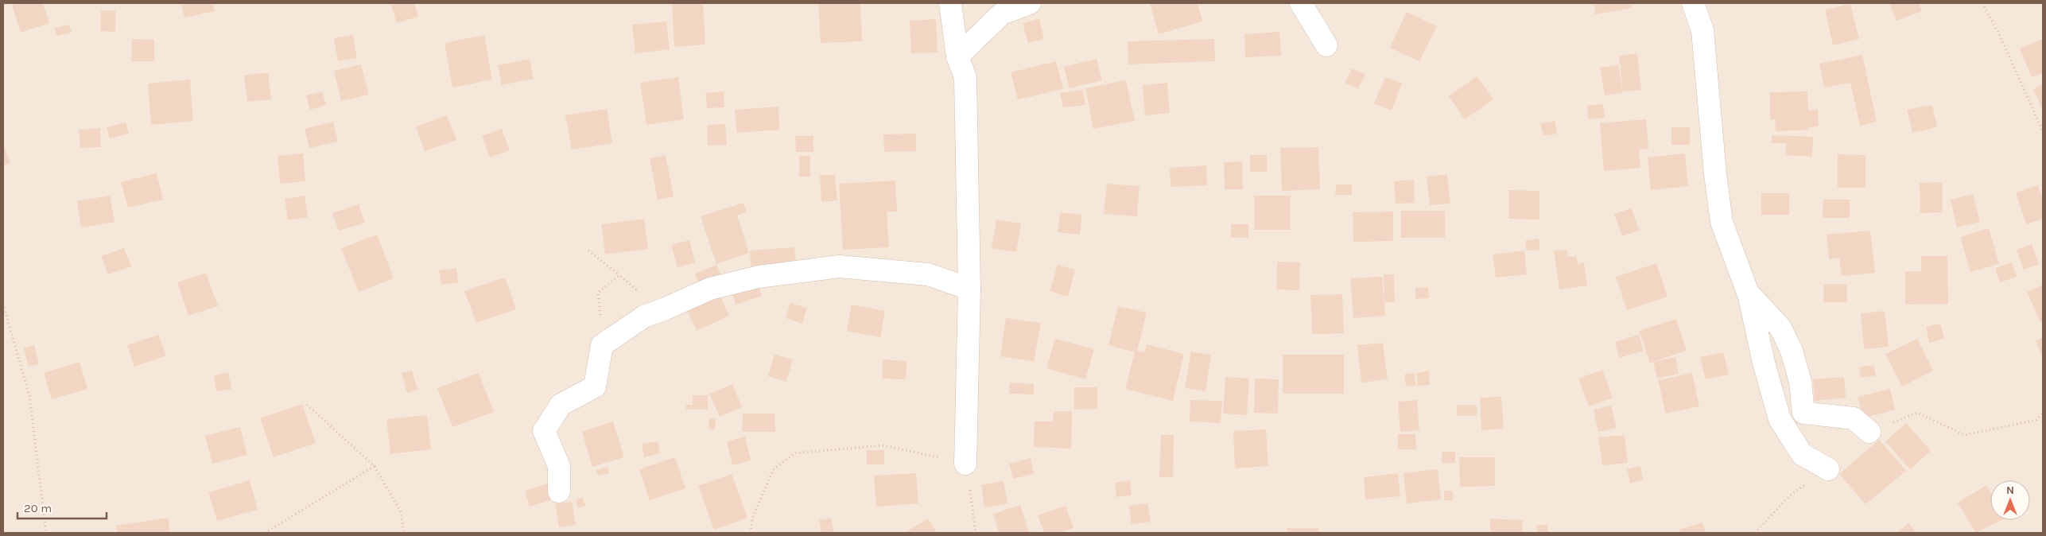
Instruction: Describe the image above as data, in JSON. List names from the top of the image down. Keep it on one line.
{"scale_bar":"20 m","north":"top"}
